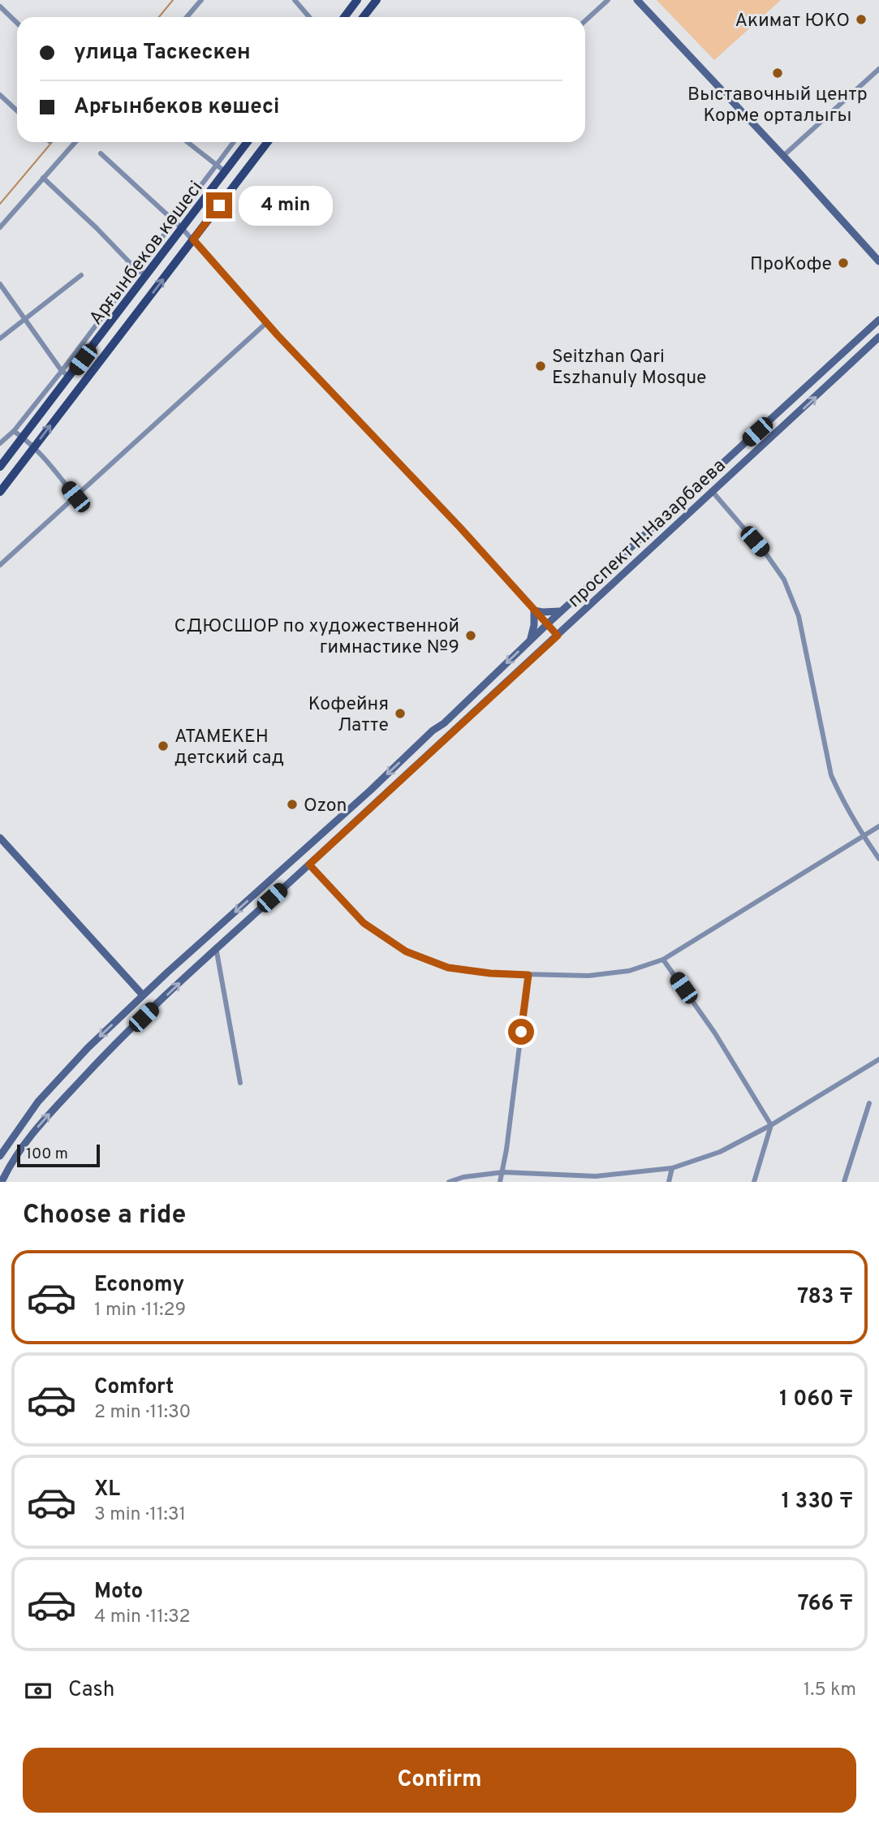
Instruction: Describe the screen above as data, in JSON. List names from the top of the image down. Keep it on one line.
{"streets":{"main road":["Арғынбеков көшесі","проспект Н.Назарбаева"]},"places":["Акимат ЮКО","Выставочный центр Корме орталыгы","ПроКофе","Seitzhan Qari Eszhanuly Mosque","СДЮСШОР по художественной гимнастике №9","Кофейня Латте","АТАМЕКЕН детский сад","Ozon"],"scale_bar":"100 m","page":{"banner":["улица Таскескен","Арғынбеков көшесі"],"bubble":"4 min","scale":"100 m","heading":"Choose a ride","list":[{"name":"Economy","note":"1 min · 11:29","value":"783 ₸"},{"name":"Comfort","note":"2 min · 11:30","value":"1 060 ₸"},{"name":"XL","note":"3 min · 11:31","value":"1 330 ₸"},{"name":"Moto","note":"4 min · 11:32","value":"766 ₸"}],"pay":["Cash","1.5 km"],"buttons":"Confirm"}}
